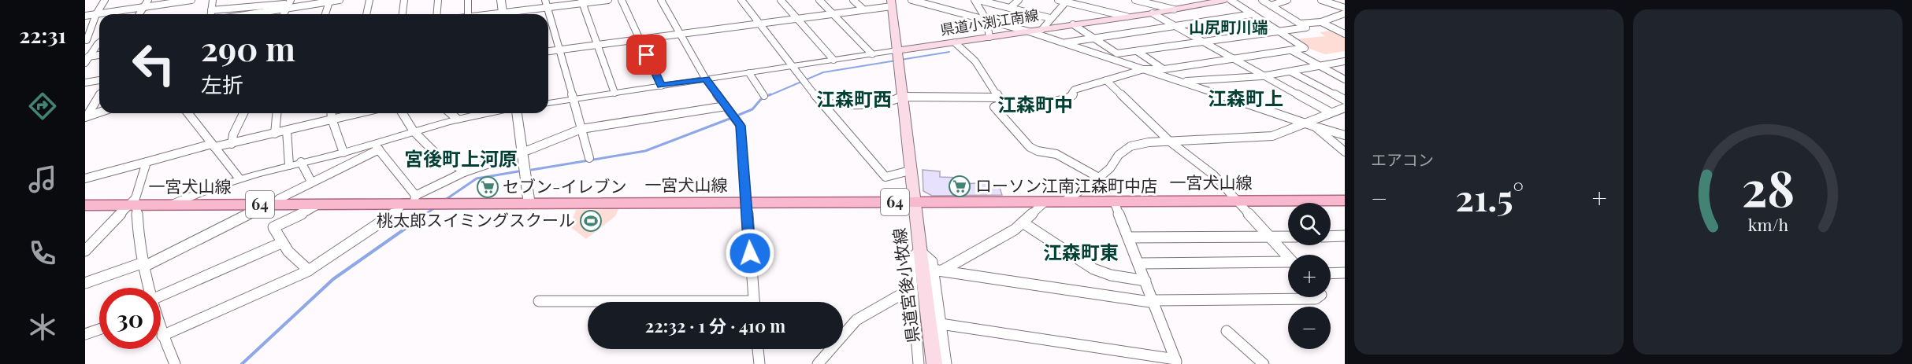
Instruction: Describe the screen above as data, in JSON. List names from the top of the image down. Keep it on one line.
{"streets":{"main road":["県道小渕江南線","一宮犬山線","64","県道宮後小牧線"]},"crossings":[["一宮犬山線","県道宮後小牧線"]],"districts":["山尻町川端","江森町上","江森町西","江森町中","宮後町上河原","江森町東"],"places":{"supermarket":["ローソン江南江森町中店","セブン-イレブン"],"sports":["桃太郎スイミングスクール"]},"page":{"tabs":"22:31","tile":"エアコン","turn":["290 m","左折"],"heat":["−","21.5°","+"],"map_buttons":["+","−"],"limit":"30","trip":"22:32 · 1 分 · 410 m","gauge":["28","km/h"]}}
